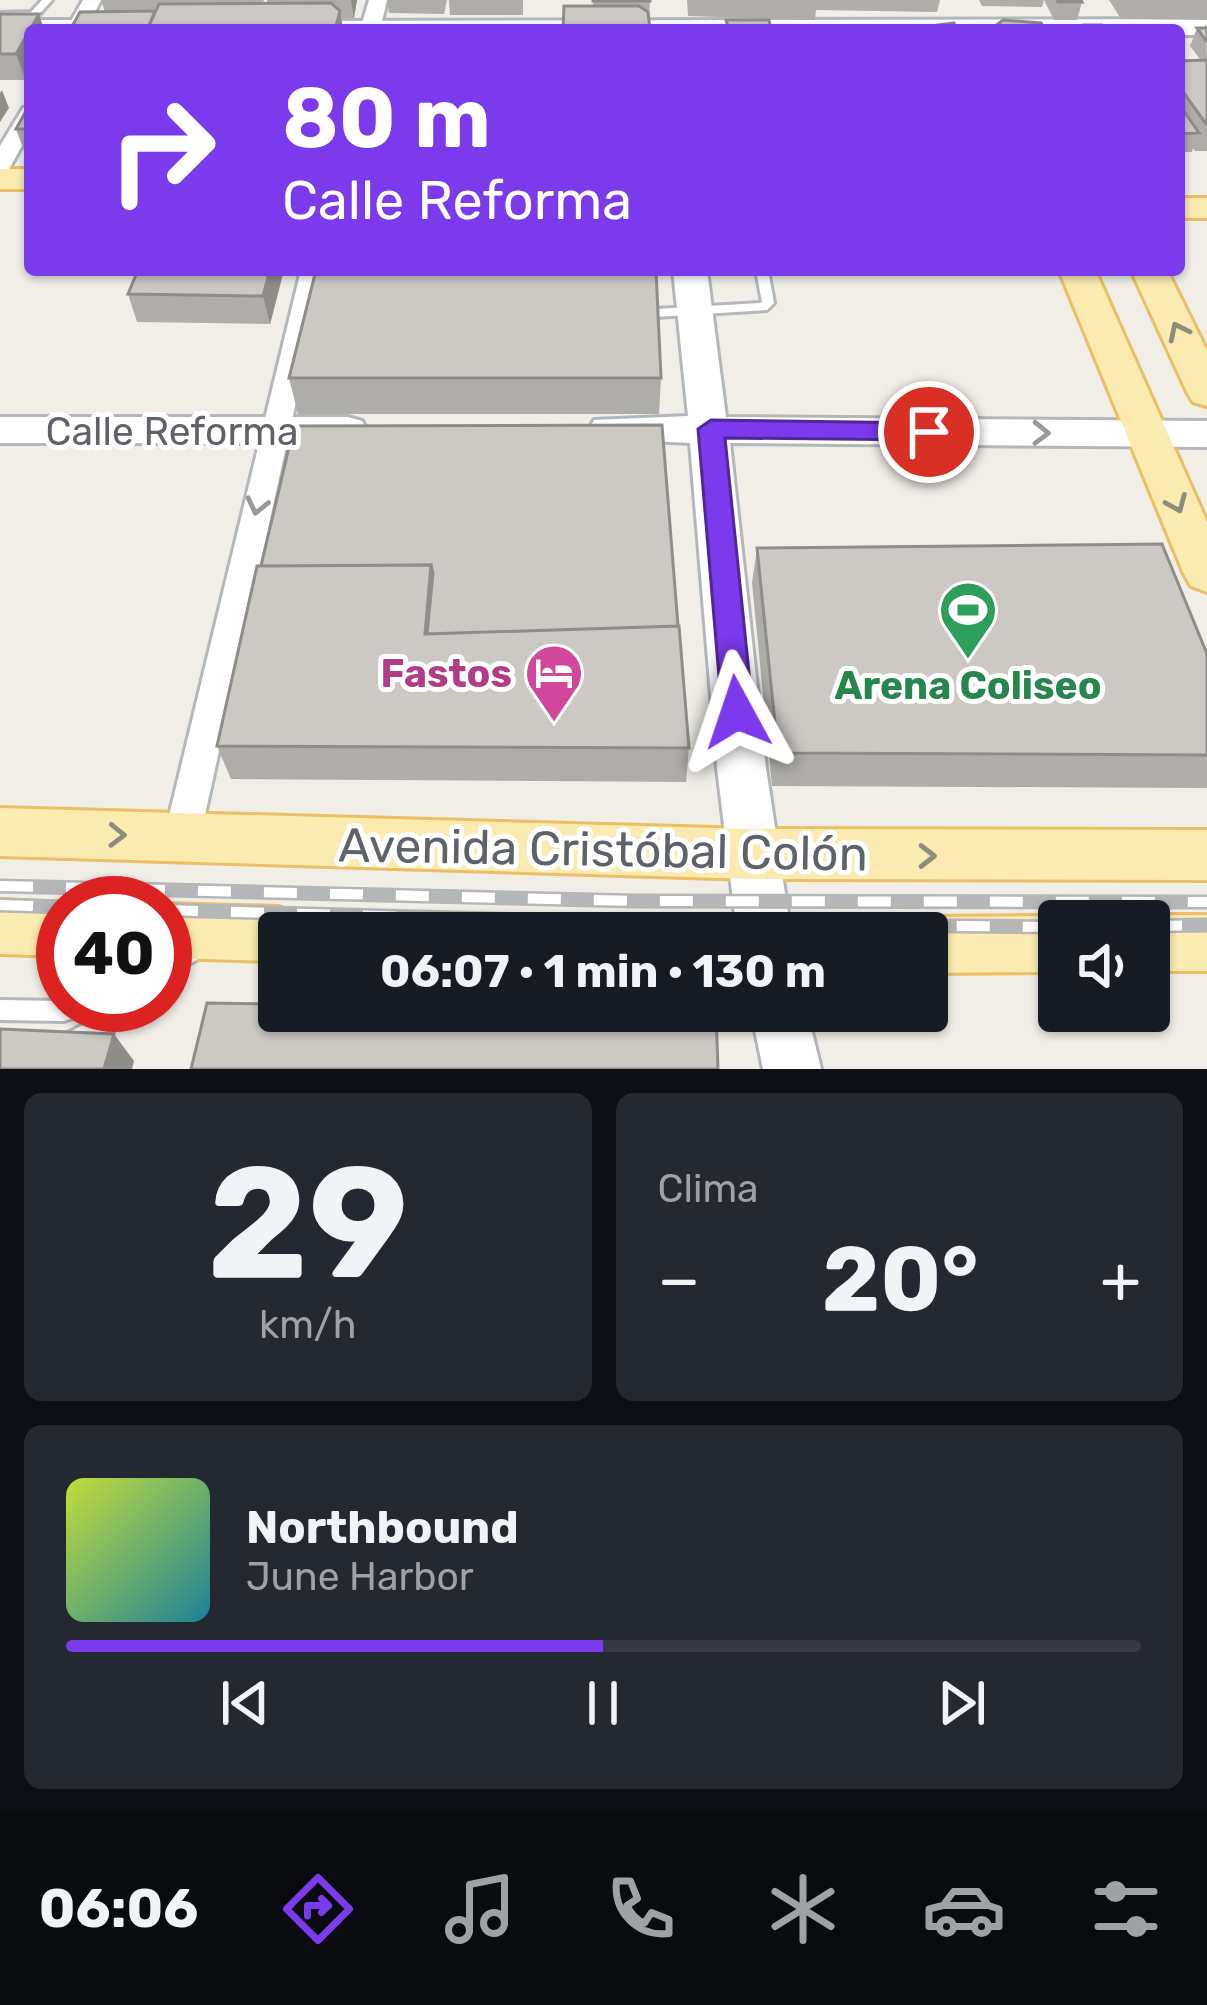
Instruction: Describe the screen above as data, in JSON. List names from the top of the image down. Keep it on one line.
{"streets":{"main road":["Avenida Cristóbal Colón"],"street":["Calle Reforma"]},"one_way":["Avenida Cristóbal Colón"],"places":{"sports":["Arena Coliseo"],"hotel":["Fastos"]},"page":{"turn":["80 m","Calle Reforma"],"limit":"40","trip":"06:07 · 1 min · 130 m","tile":[["29","km/h"],"Clima"],"heat":["−","20°","+"],"song":["Northbound","June Harbor"],"tabs":"06:06"}}
